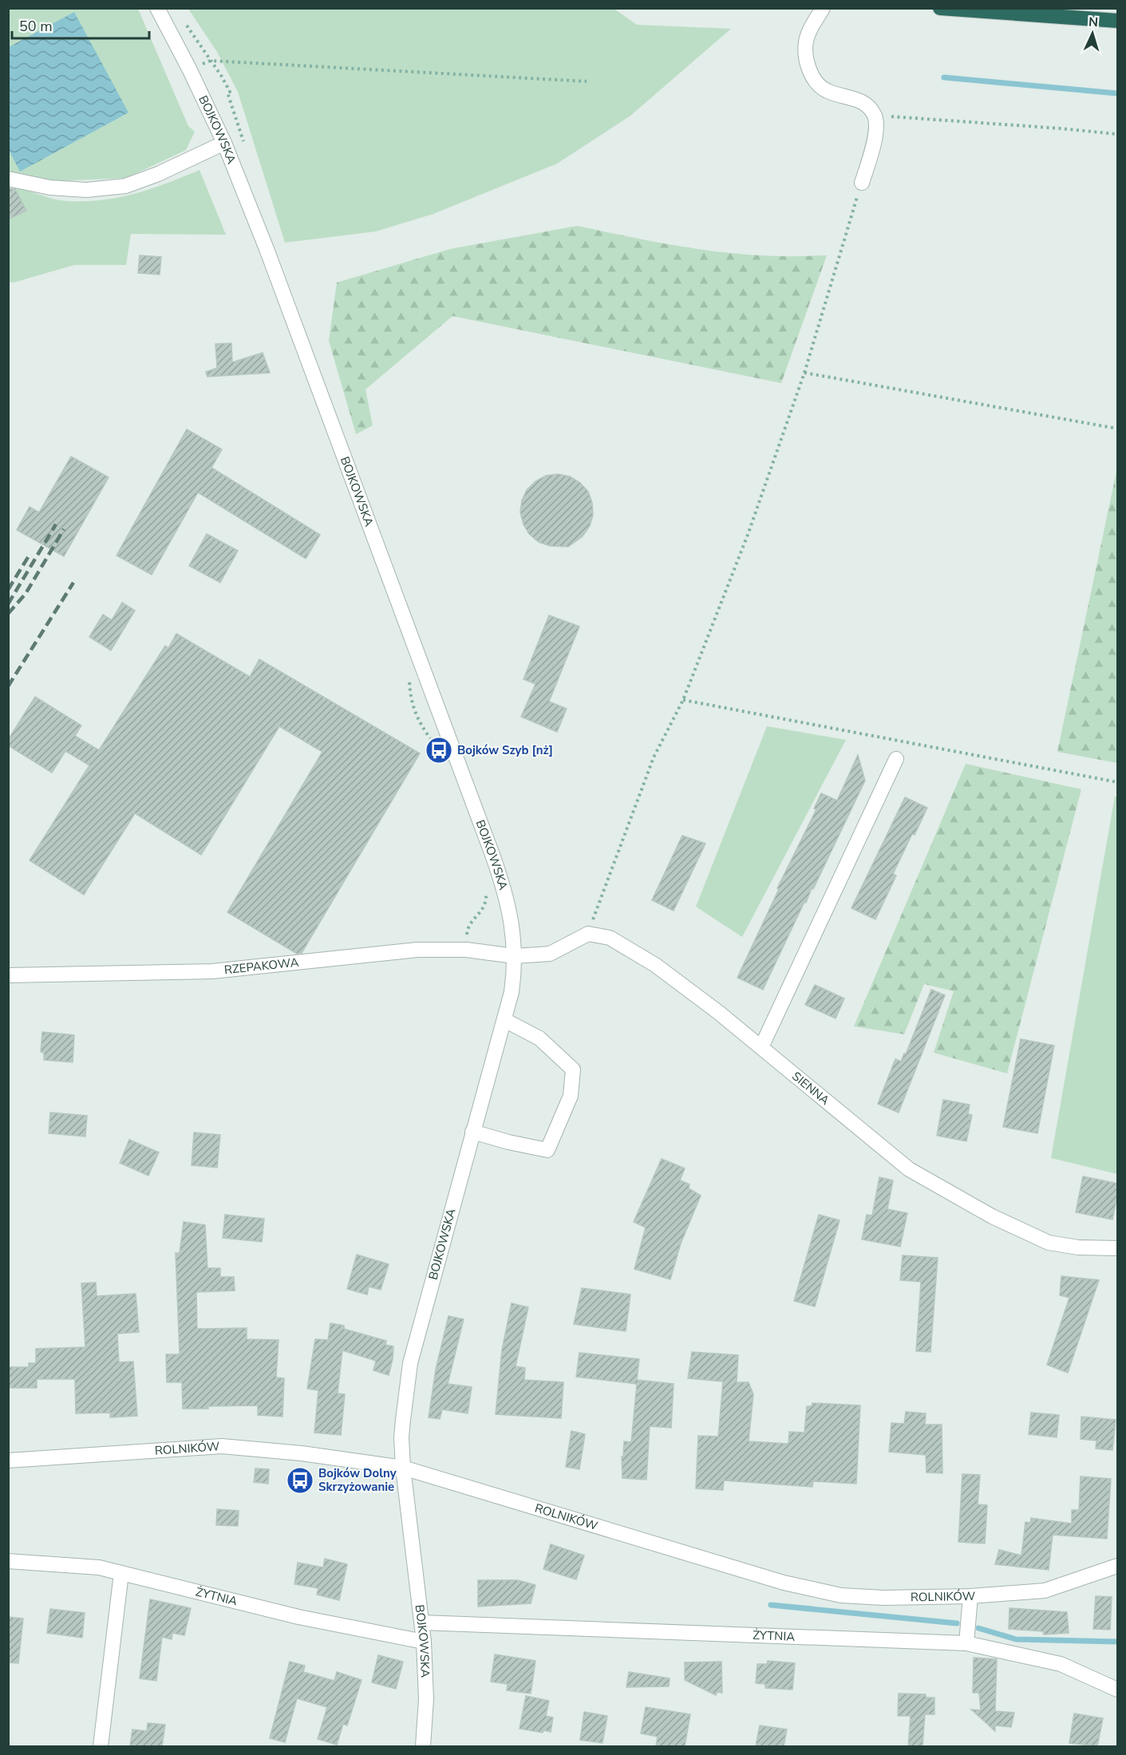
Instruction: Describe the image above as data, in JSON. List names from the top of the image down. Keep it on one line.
{"streets":{"street":["BOJKOWSKA","RZEPAKOWA","SIENNA","ROLNIKÓW","ŻYTNIA"]},"crossings":[["BOJKOWSKA","RZEPAKOWA"],["BOJKOWSKA","ROLNIKÓW"],["BOJKOWSKA","ŻYTNIA"]],"places":{"bus stop":["Bojków Szyb [nż]","Bojków Dolny Skrzyżowanie"]},"scale_bar":"50 m","north":"top"}
